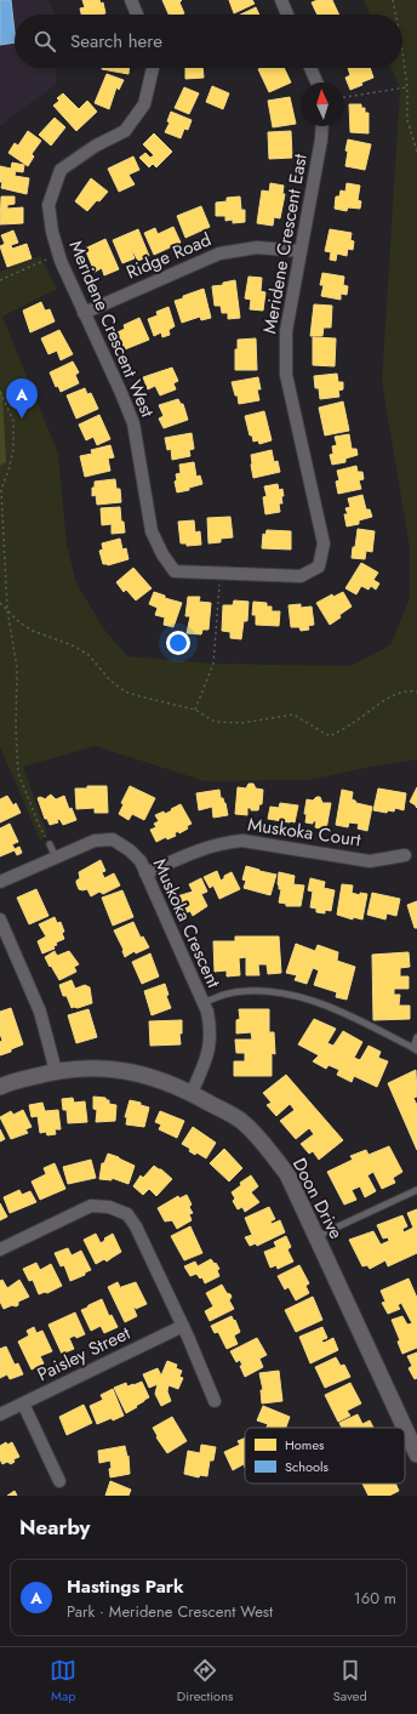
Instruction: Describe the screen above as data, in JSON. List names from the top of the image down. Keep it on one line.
{"streets":{"street":["Meridene Crescent East","Ridge Road","Meridene Crescent West","Muskoka Court","Muskoka Crescent","Doon Drive","Paisley Street"]},"crossings":[["Meridene Crescent East","Ridge Road"],["Meridene Crescent East","Meridene Crescent West"],["Ridge Road","Meridene Crescent West"],["Muskoka Court","Muskoka Crescent"],["Muskoka Crescent","Doon Drive"]],"legend":["Homes","Schools"],"north":"top","page":{"search":"Search here","pins":"A","heading":"Nearby","list":[{"mark":"A","name":"Hastings Park","note":"Park · Meridene Crescent West","value":"160 m"}],"nav":["Map","Directions","Saved"]}}
